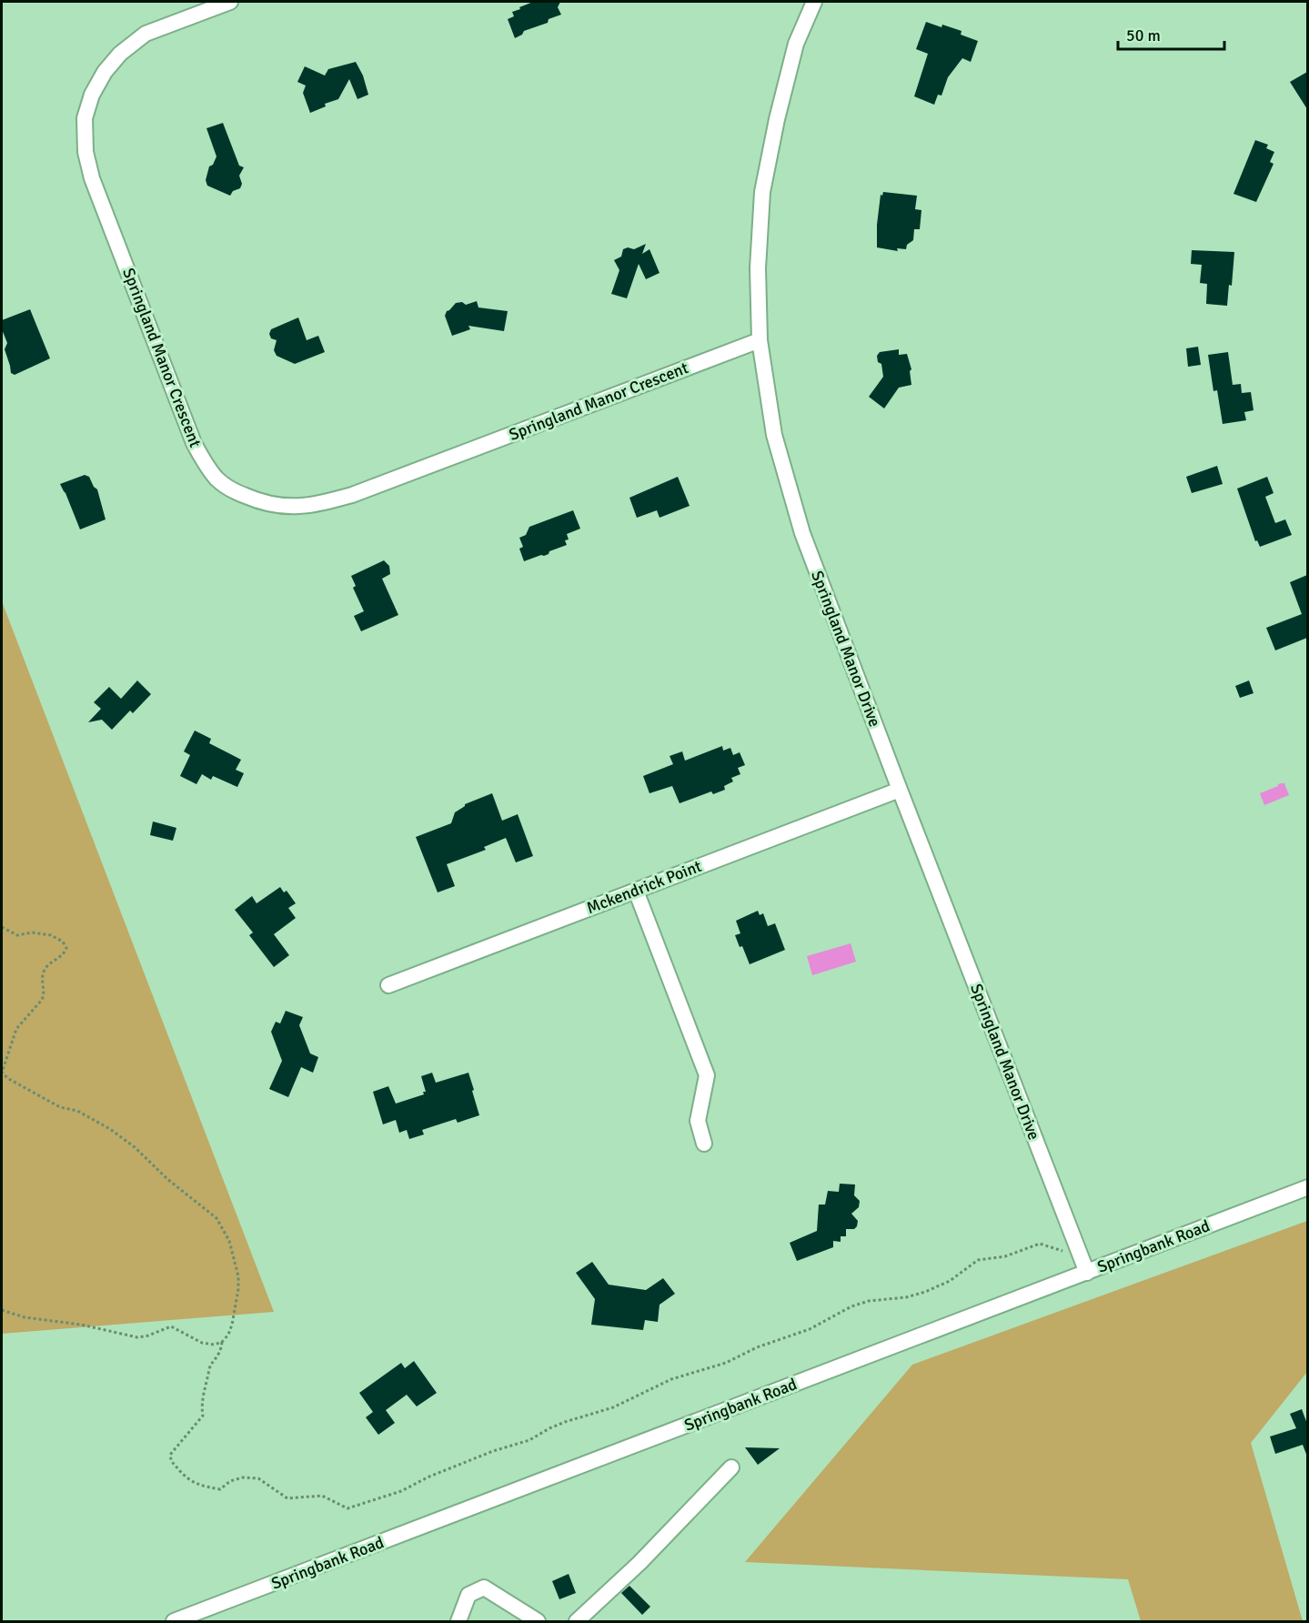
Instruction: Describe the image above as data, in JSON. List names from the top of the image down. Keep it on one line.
{"streets":{"street":["Springland Manor Crescent","Springland Manor Drive","Mckendrick Point","Springbank Road"]},"crossings":[["Springland Manor Crescent","Springland Manor Drive"],["Springland Manor Drive","Mckendrick Point"],["Springland Manor Drive","Springbank Road"]],"scale_bar":"50 m"}
